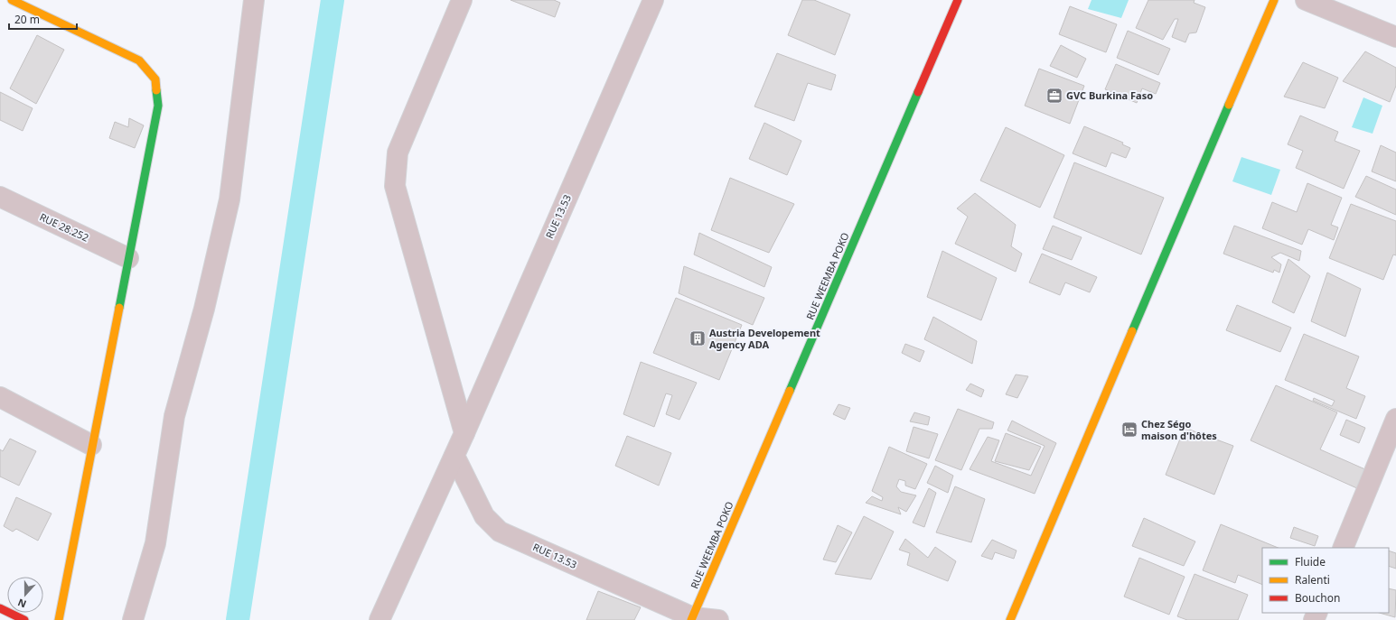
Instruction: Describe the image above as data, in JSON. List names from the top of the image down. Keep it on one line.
{"streets":{"street":["RUE 13.53","RUE 28.252","RUE WEEMBA POKO"]},"crossings":[["RUE 13.53","RUE WEEMBA POKO"]],"places":{"office":["GVC Burkina Faso"],"building":["Austria Developement Agency ADA"],"hotel":["Chez Ségo maison d'hôtes"]},"legend":["Fluide","Ralenti","Bouchon"],"scale_bar":"20 m","north":"bottom"}
